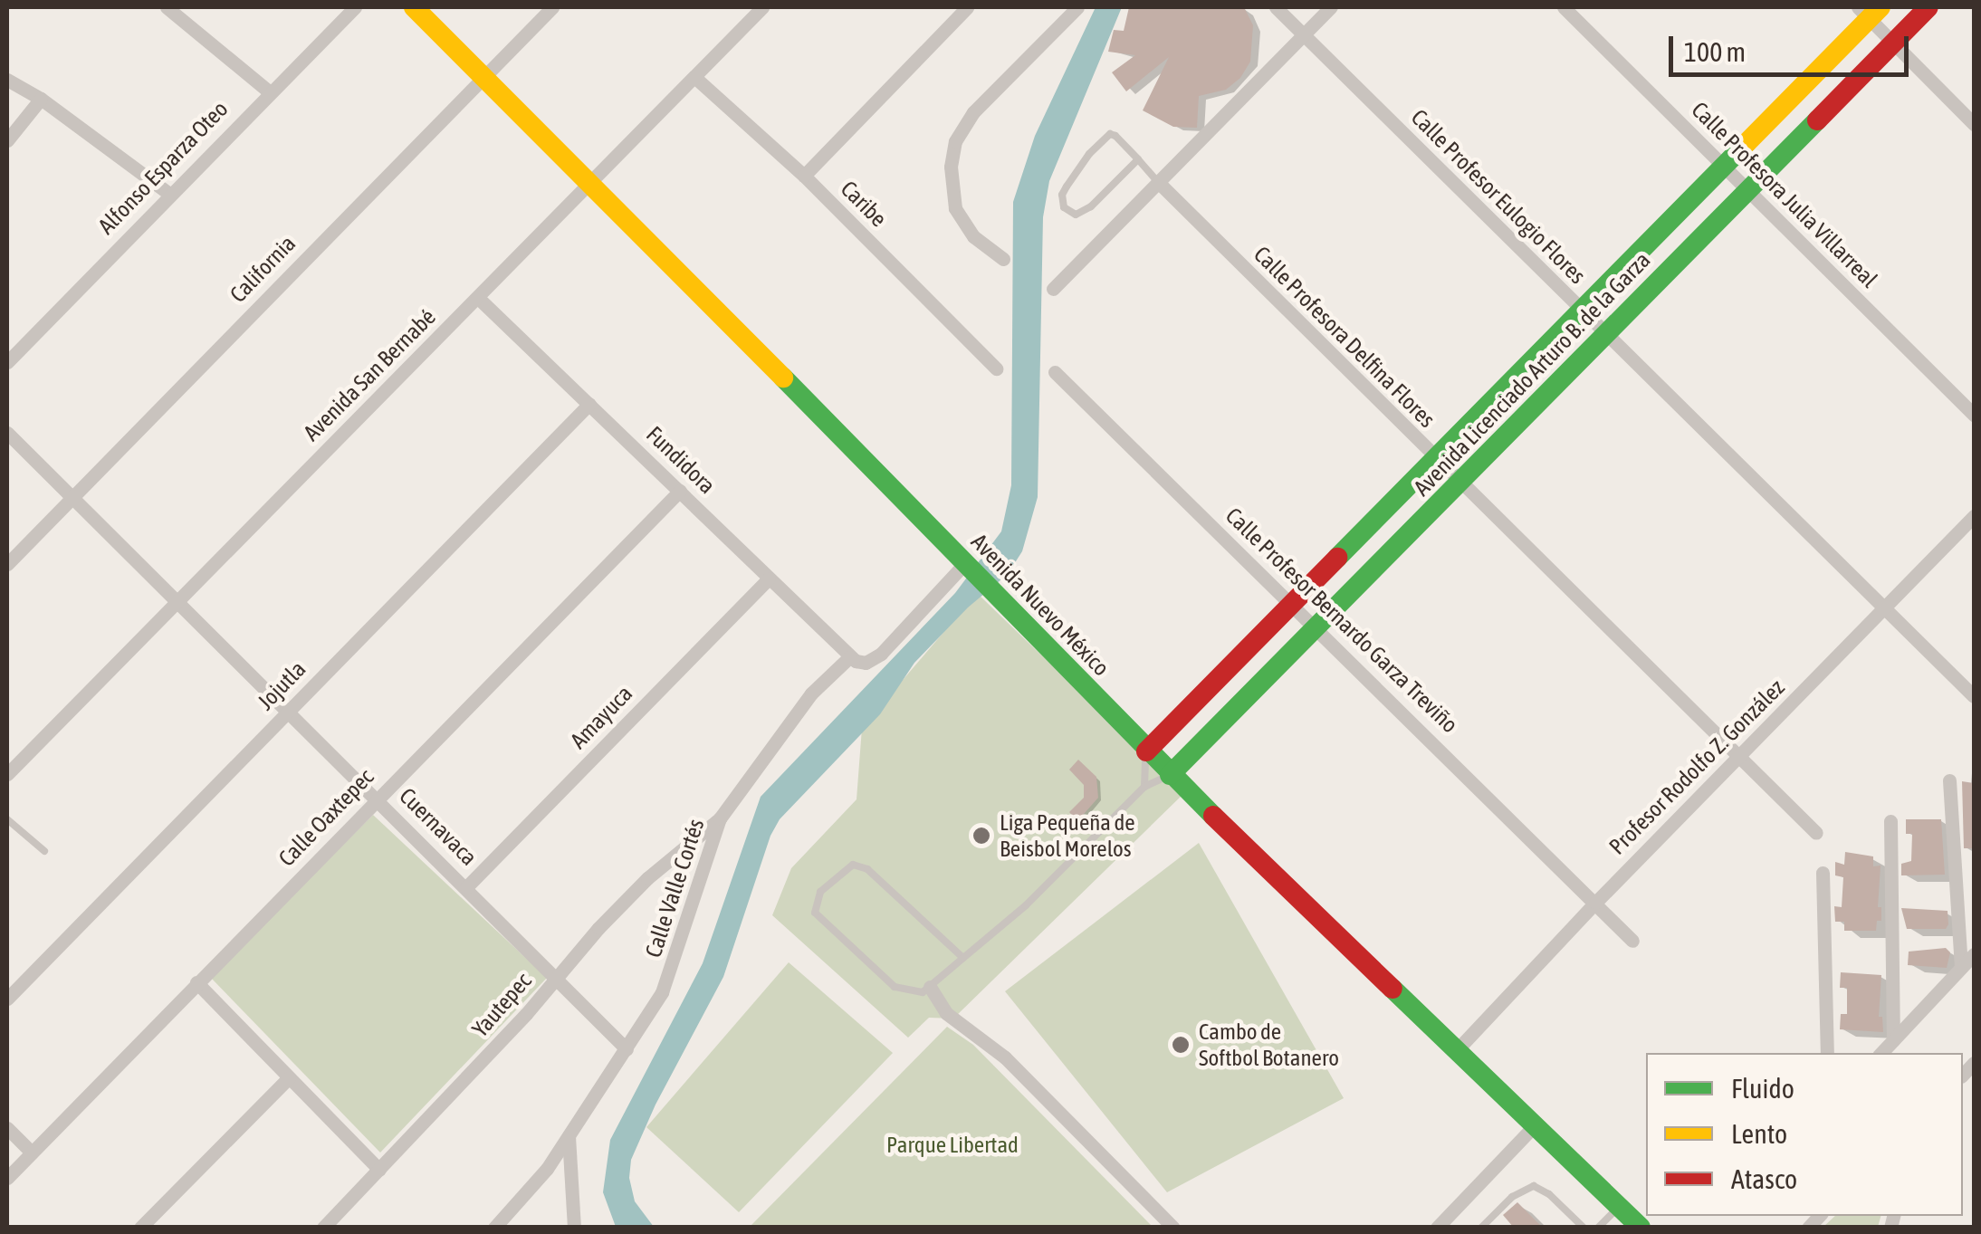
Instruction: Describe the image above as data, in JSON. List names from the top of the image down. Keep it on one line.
{"streets":{"street":["Alfonso Esparza Oteo","Calle Profesora Julia Villarreal","Calle Profesor Eulogio Flores","Caribe","California","Calle Profesora Delfina Flores","Avenida Licenciado Arturo B. de la Garza","Avenida San Bernabé","Fundidora","Avenida Nuevo México","Calle Profesor Bernardo Garza Treviño","Jojutla","Amayuca","Profesor Rodolfo Z. González","Calle Oaxtepec","Cuernavaca","Calle Valle Cortés","Yautepec"]},"crossings":[["Calle Profesora Julia Villarreal","Avenida Licenciado Arturo B. de la Garza"],["Calle Profesor Eulogio Flores","Avenida Licenciado Arturo B. de la Garza"],["Calle Profesor Eulogio Flores","Profesor Rodolfo Z. González"],["Caribe","Avenida San Bernabé"],["California","Avenida Nuevo México"],["California","Cuernavaca"],["Calle Profesora Delfina Flores","Avenida Licenciado Arturo B. de la Garza"],["Calle Profesora Delfina Flores","Profesor Rodolfo Z. González"],["Avenida Licenciado Arturo B. de la Garza","Avenida Nuevo México"],["Avenida Licenciado Arturo B. de la Garza","Calle Profesor Bernardo Garza Treviño"],["Avenida San Bernabé","Fundidora"],["Avenida San Bernabé","Avenida Nuevo México"],["Avenida San Bernabé","Cuernavaca"],["Fundidora","Jojutla"],["Fundidora","Amayuca"],["Fundidora","Calle Oaxtepec"],["Fundidora","Calle Valle Cortés"],["Avenida Nuevo México","Profesor Rodolfo Z. González"],["Avenida Nuevo México","Calle Valle Cortés"],["Calle Profesor Bernardo Garza Treviño","Profesor Rodolfo Z. González"],["Jojutla","Cuernavaca"],["Amayuca","Cuernavaca"],["Calle Oaxtepec","Cuernavaca"],["Cuernavaca","Calle Valle Cortés"],["Cuernavaca","Yautepec"],["Calle Valle Cortés","Yautepec"]],"parks":["Parque Libertad"],"places":["Liga Pequeña de Beisbol Morelos","Cambo de Softbol Botanero"],"legend":["Fluido","Lento","Atasco"],"scale_bar":"100 m"}
